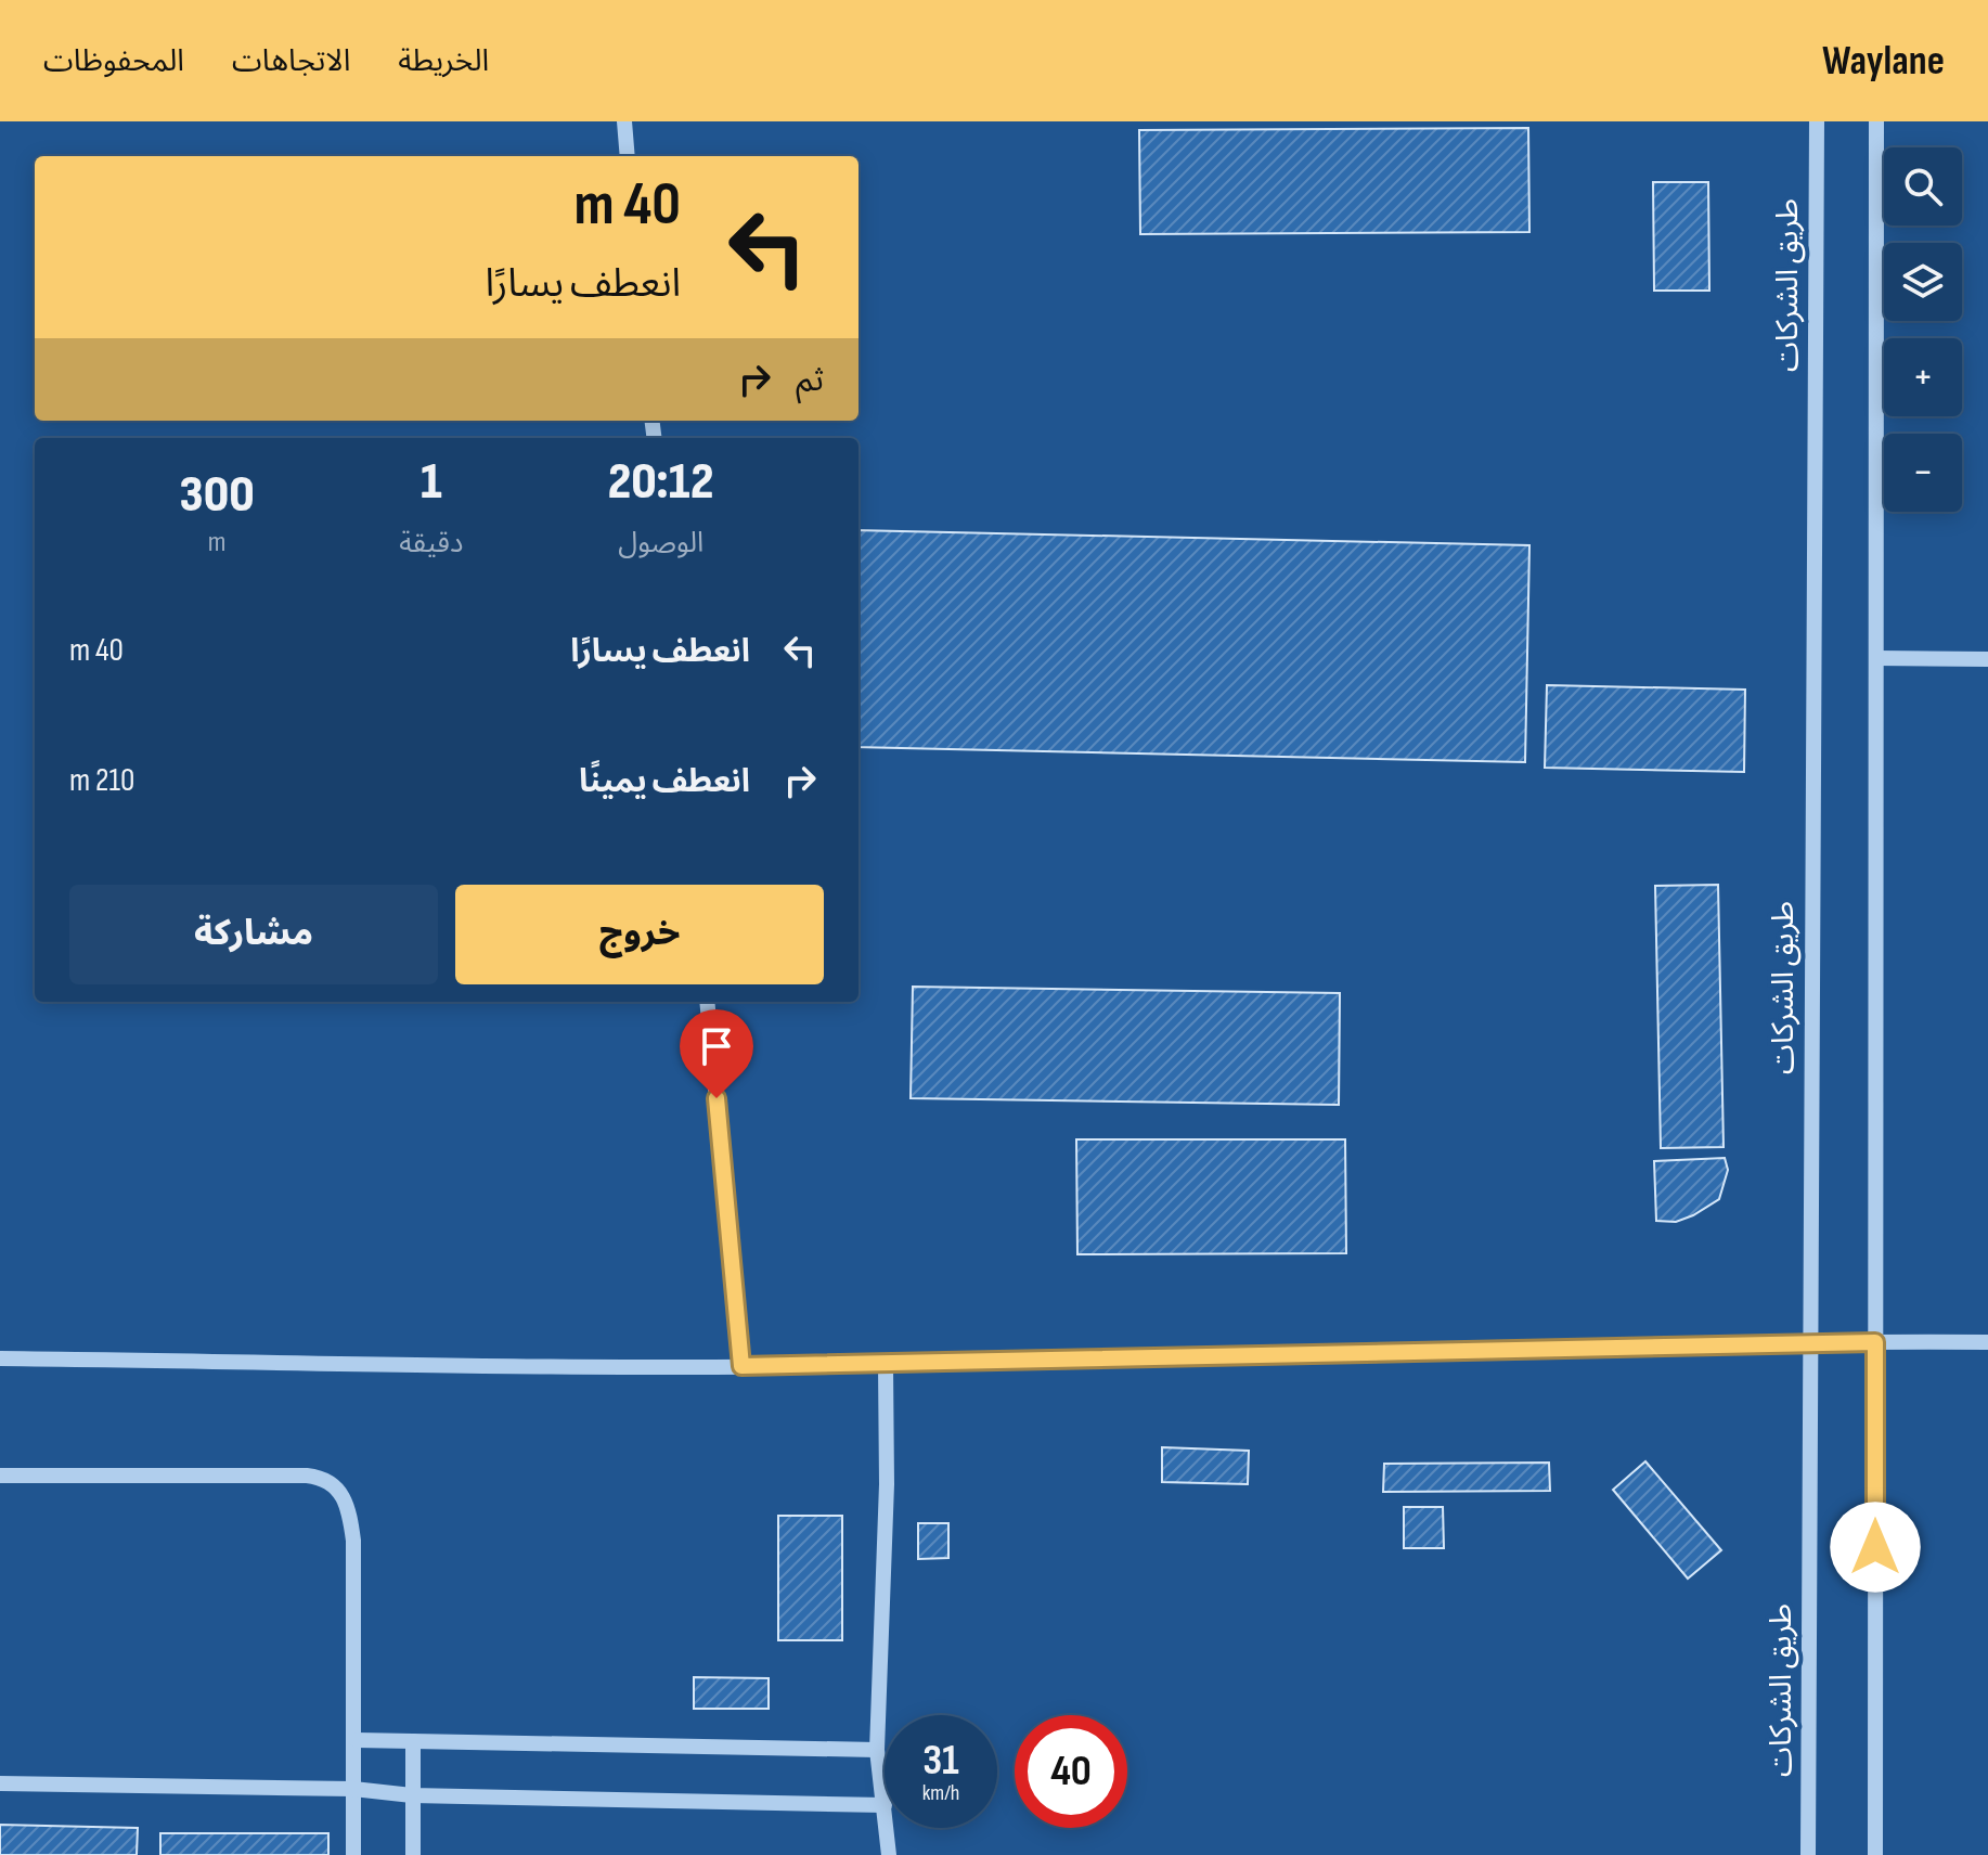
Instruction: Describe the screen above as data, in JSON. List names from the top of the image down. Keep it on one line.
{"streets":{"street":["طريق الشركات"]},"page":{"header":"Waylane","nav":["الخريطة","الاتجاهات","المحفوظات"],"map_buttons":["+","−"],"turn":["40 m","انعطف يسارًا"],"then":"ثم","eta":["20:12","الوصول","1","دقيقة","300","m"],"list":[{"name":"انعطف يسارًا","value":"40 m"},{"name":"انعطف يمينًا","value":"210 m"}],"buttons":["خروج","مشاركة"],"speed":"31 km/h","limit":"40"}}
